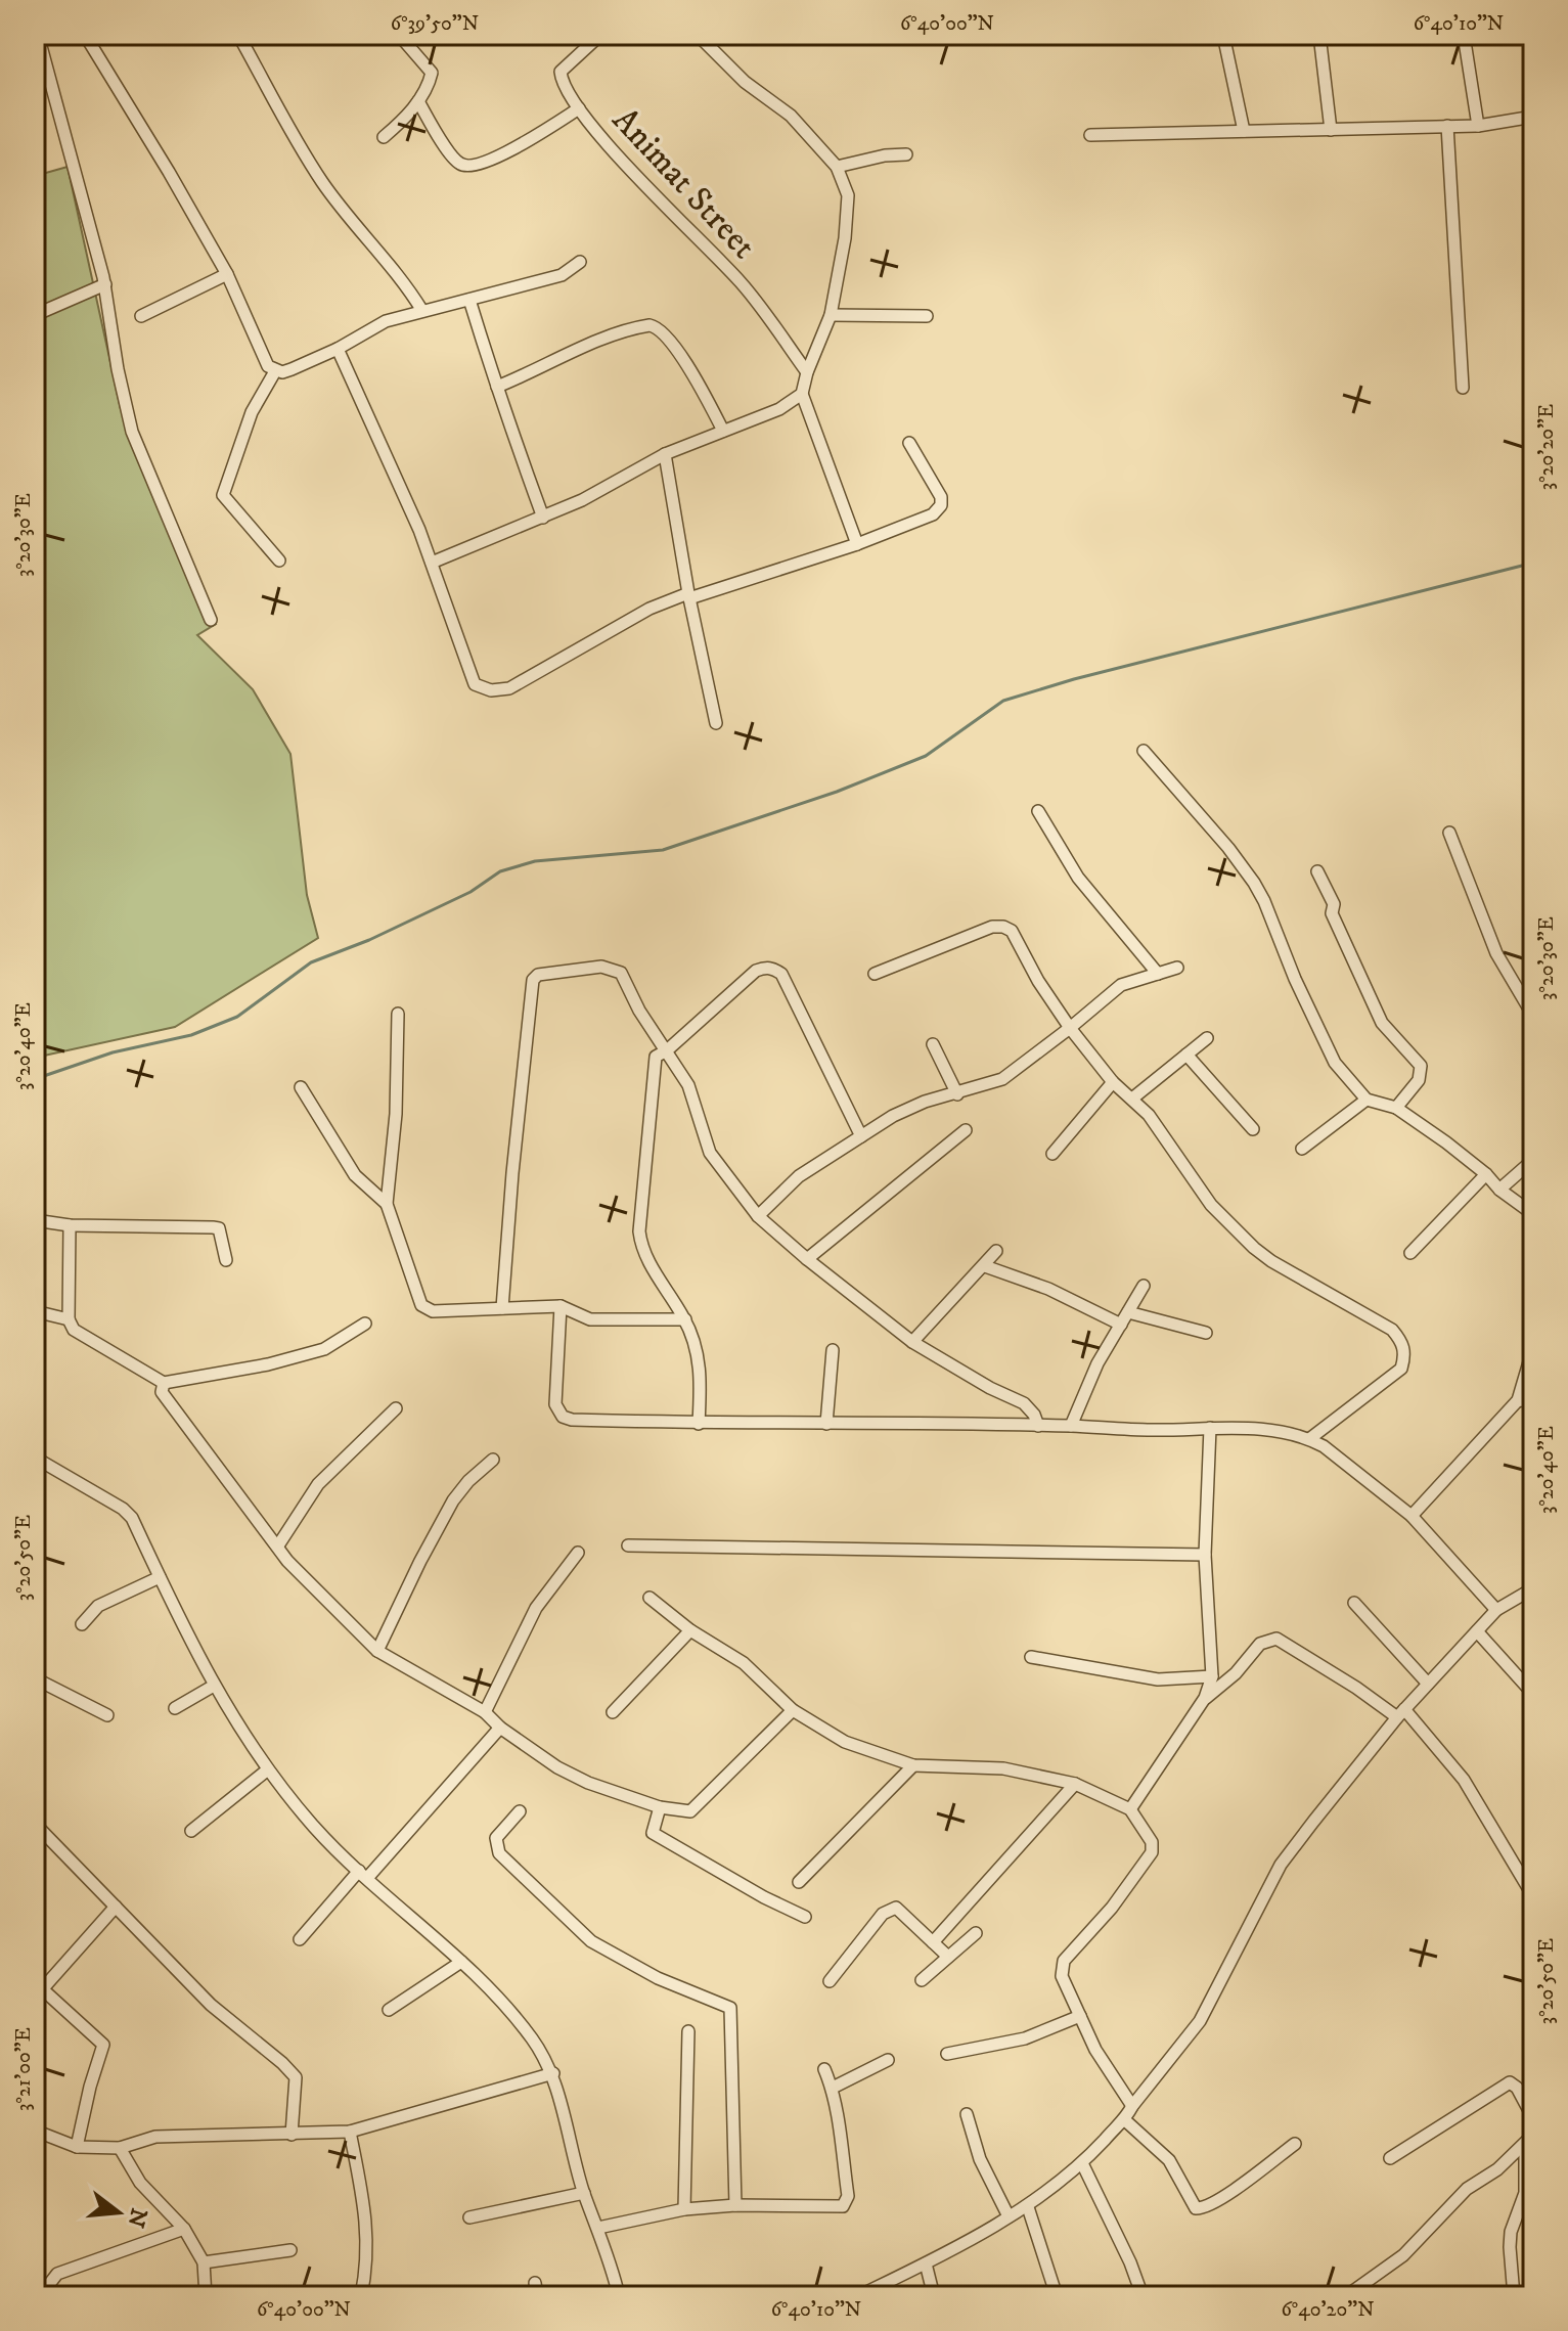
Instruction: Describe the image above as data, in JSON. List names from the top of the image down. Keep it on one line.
{"streets":{"street":["Animat Street"]},"north":"right","coordinates":["6°39'50\"N","6°40'00\"N","6°40'10\"N","3°20'20\"E","3°20'30\"E","3°20'40\"E","3°20'50\"E","3°21'00\"E","6°40'20\"N"]}
